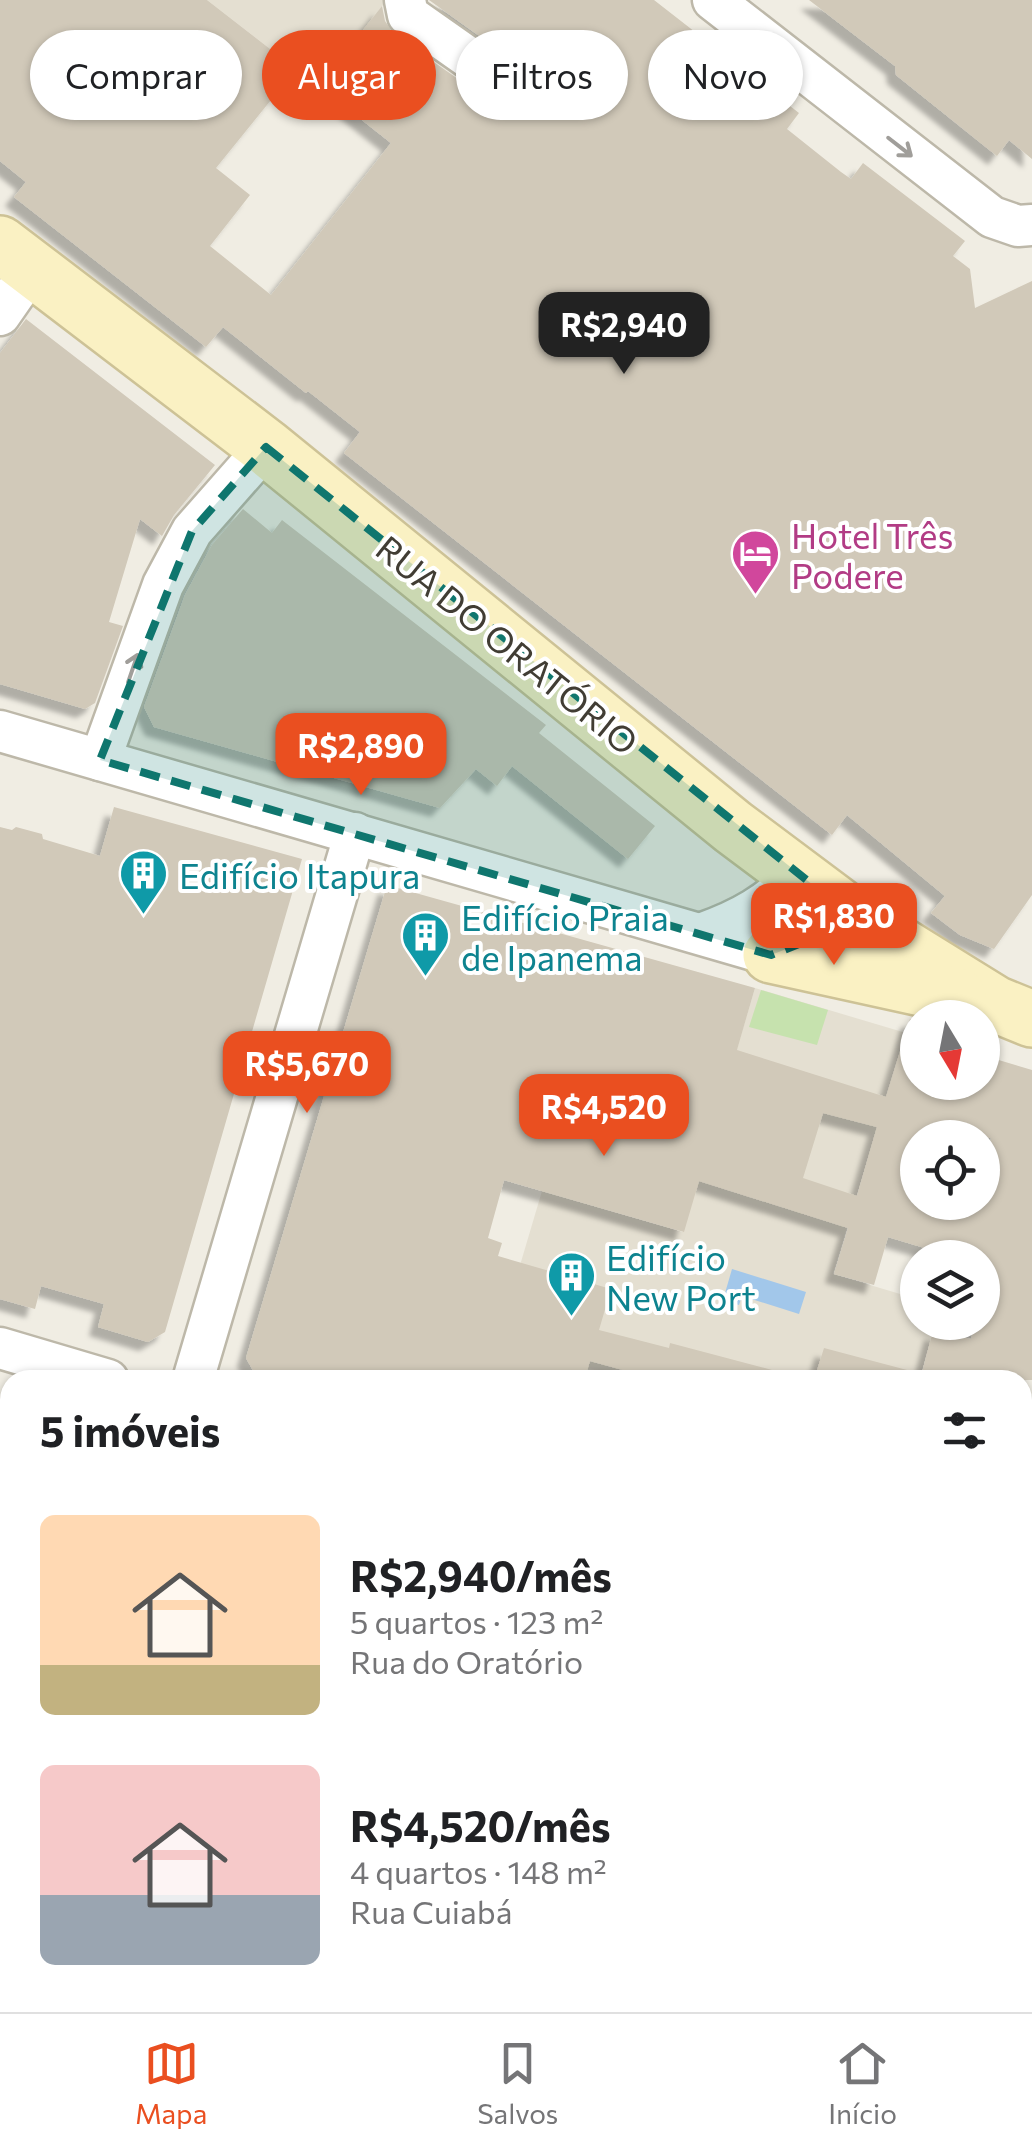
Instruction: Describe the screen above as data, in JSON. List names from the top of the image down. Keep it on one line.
{"streets":{"street":["RUA DO ORATÓRIO"]},"places":{"hotel":["Hotel Três Podere"],"building":["Edifício Itapura","Edifício Praia de Ipanema","Edifício New Port"]},"north":"bottom","page":{"chip":["Comprar","Alugar","Filtros","Novo"],"price":["R$2,940","R$2,890","R$1,830","R$5,670","R$4,520"],"heading":"5 imóveis","list":[{"name":"R$2,940/mês","note":"5 quartos · 123 m² · Rua do Oratório"},{"name":"R$4,520/mês","note":"4 quartos · 148 m² · Rua Cuiabá"}],"tabs":["Mapa","Salvos","Início"]}}
